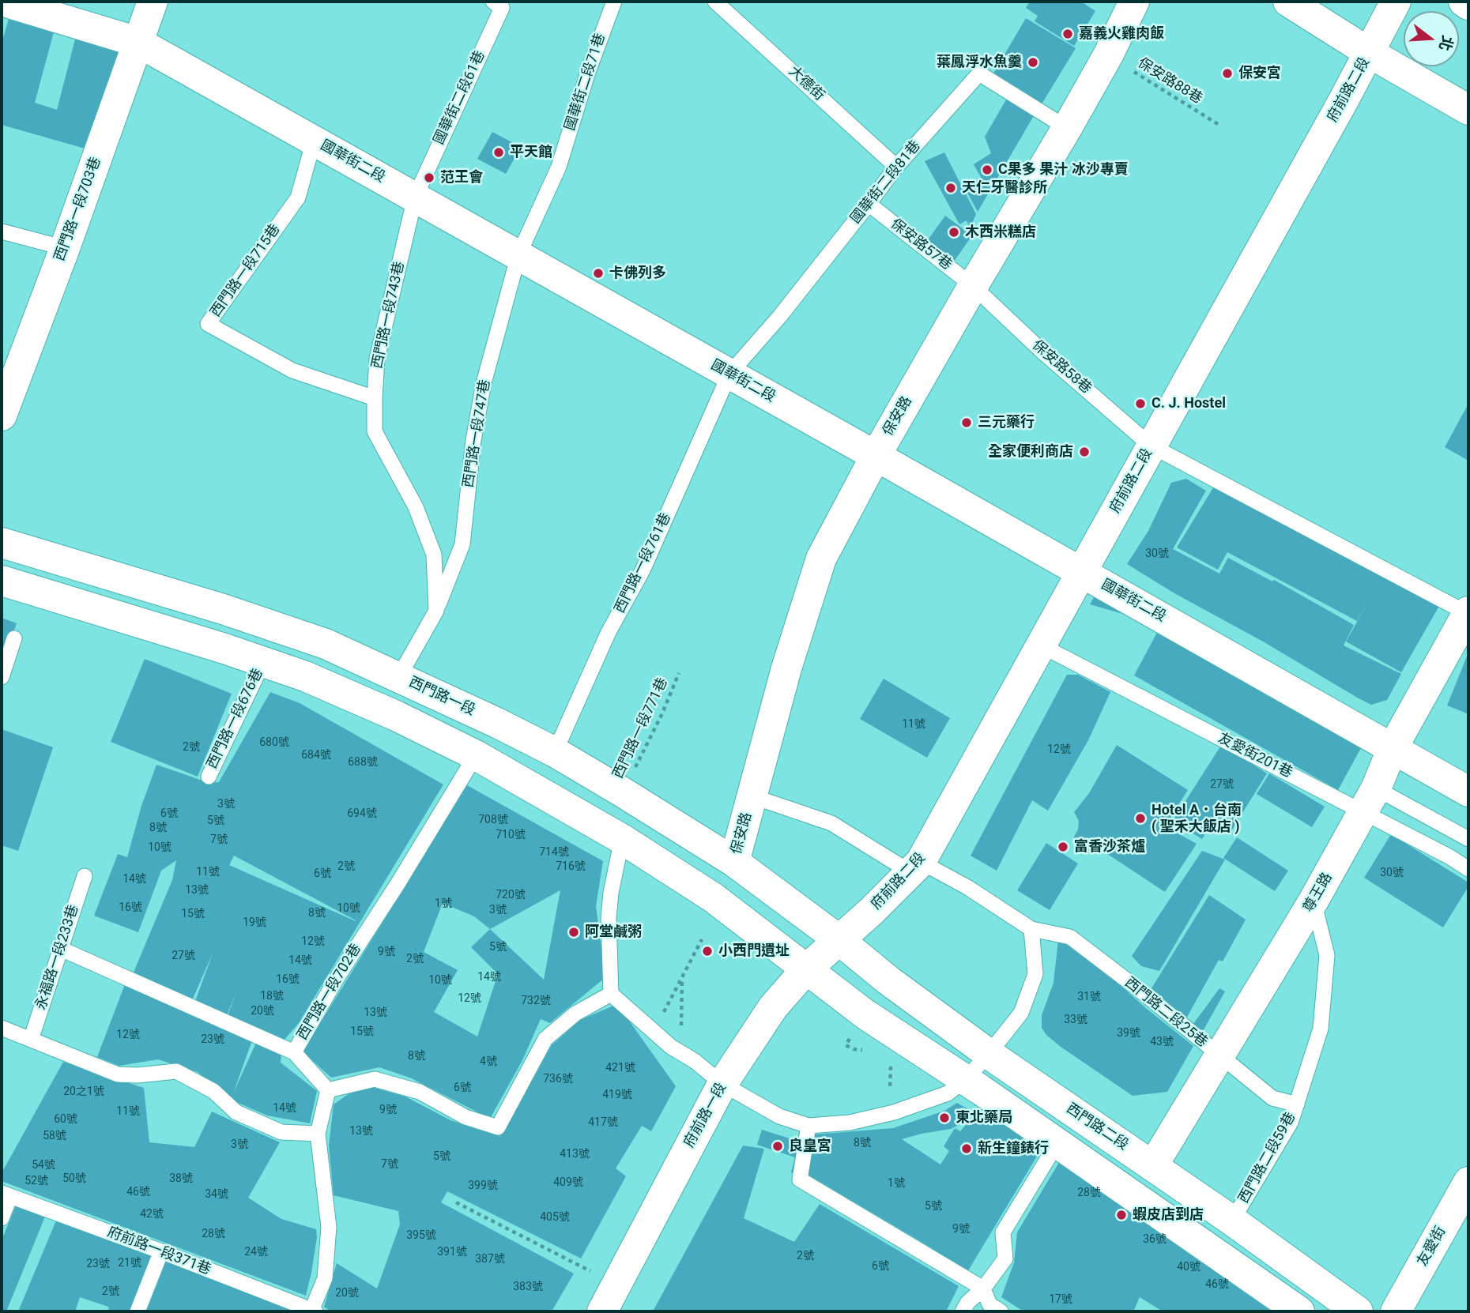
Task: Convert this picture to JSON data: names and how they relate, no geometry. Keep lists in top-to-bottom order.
{
  "streets": {
    "street": [
      "府前路二段",
      "國華街二段",
      "西門路一段703巷",
      "保安路",
      "西門路一段",
      "尊王路",
      "府前路一段",
      "西門路二段",
      "友愛街"
    ],
    "lane": [
      "國華街二段71巷",
      "大德街",
      "國華街二段61巷",
      "國華街二段81巷",
      "保安路57巷",
      "西門路一段715巷",
      "西門路一段743巷",
      "保安路58巷",
      "西門路一段747巷",
      "西門路一段761巷",
      "西門路一段676巷",
      "友愛街201巷",
      "永福路一段233巷",
      "西門路一段702巷",
      "西門路二段25巷",
      "西門路二段59巷",
      "府前路一段371巷"
    ],
    "path": ["保安路88巷", "西門路一段771巷"]
  },
  "crossings": [
    ["保安路88巷", "保安路"],
    ["國華街二段71巷", "國華街二段"],
    ["國華街二段71巷", "西門路一段747巷"],
    ["大德街", "國華街二段81巷"],
    ["府前路二段", "國華街二段"],
    ["府前路二段", "保安路58巷"],
    ["府前路二段", "西門路一段"],
    ["府前路二段", "友愛街201巷"],
    ["府前路二段", "府前路一段"],
    ["府前路二段", "西門路二段"],
    ["國華街二段61巷", "國華街二段"],
    ["國華街二段61巷", "西門路一段743巷"],
    ["國華街二段", "國華街二段81巷"],
    ["國華街二段", "西門路一段703巷"],
    ["國華街二段", "西門路一段715巷"],
    ["國華街二段", "西門路一段743巷"],
    ["國華街二段", "保安路"],
    ["國華街二段", "西門路一段747巷"],
    ["國華街二段", "西門路一段761巷"],
    ["國華街二段", "尊王路"],
    ["國華街二段81巷", "保安路57巷"],
    ["國華街二段81巷", "保安路"],
    ["國華街二段81巷", "西門路一段761巷"],
    ["保安路57巷", "保安路58巷"],
    ["保安路57巷", "保安路"],
    ["西門路一段715巷", "西門路一段743巷"],
    ["西門路一段743巷", "西門路一段747巷"],
    ["保安路58巷", "保安路"],
    ["保安路58巷", "尊王路"],
    ["保安路", "西門路一段"],
    ["西門路一段761巷", "西門路一段"],
    ["西門路一段", "西門路一段771巷"],
    ["西門路一段", "府前路一段"],
    ["西門路一段", "西門路二段"],
    ["友愛街201巷", "尊王路"],
    ["尊王路", "西門路二段25巷"],
    ["尊王路", "西門路二段"],
    ["尊王路", "西門路二段59巷"],
    ["西門路二段25巷", "西門路二段59巷"],
    ["府前路一段", "西門路二段"],
    ["西門路二段", "西門路二段59巷"]
  ],
  "places": [
    "嘉義火雞肉飯",
    "葉鳳浮水魚羹",
    "保安宮",
    "平天館",
    "C果多 果汁 冰沙專賣",
    "范王會",
    "天仁牙醫診所",
    "木西米糕店",
    "卡佛列多",
    "C. J. Hostel",
    "三元藥行",
    "全家便利商店",
    "Hotel A．台南 ( 聖禾大飯店 )",
    "富香沙茶爐",
    "阿堂鹹粥",
    "小西門遺址",
    "東北藥局",
    "良皇宮",
    "新生鐘錶行",
    "蝦皮店到店"
  ],
  "house_numbers": [
    "30號",
    "11號",
    "680號",
    "2號",
    "12號",
    "684號",
    "688號",
    "27號",
    "3號",
    "6號",
    "694號",
    "708號",
    "5號",
    "8號",
    "710號",
    "7號",
    "10號",
    "714號",
    "2號",
    "716號",
    "11號",
    "30號",
    "6號",
    "14號",
    "13號",
    "720號",
    "1號",
    "16號",
    "10號",
    "3號",
    "8號",
    "15號",
    "19號",
    "12號",
    "5號",
    "9號",
    "27號",
    "2號",
    "14號",
    "14號",
    "16號",
    "10號",
    "18號",
    "31號",
    "12號",
    "732號",
    "20號",
    "13號",
    "33號",
    "15號",
    "39號",
    "12號",
    "23號",
    "43號",
    "8號",
    "4號",
    "421號",
    "736號",
    "6號",
    "20之1號",
    "419號",
    "14號",
    "9號",
    "11號",
    "60號",
    "417號",
    "13號",
    "58號",
    "8號",
    "3號",
    "413號",
    "5號",
    "7號",
    "54號",
    "50號",
    "38號",
    "52號",
    "409號",
    "1號",
    "399號",
    "46號",
    "28號",
    "34號",
    "5號",
    "42號",
    "405號",
    "9號",
    "28號",
    "395號",
    "36號",
    "24號",
    "391號",
    "2號",
    "387號",
    "21號",
    "23號",
    "6號",
    "40號",
    "46號",
    "383號",
    "2號",
    "20號",
    "17號"
  ],
  "north": "right"
}
